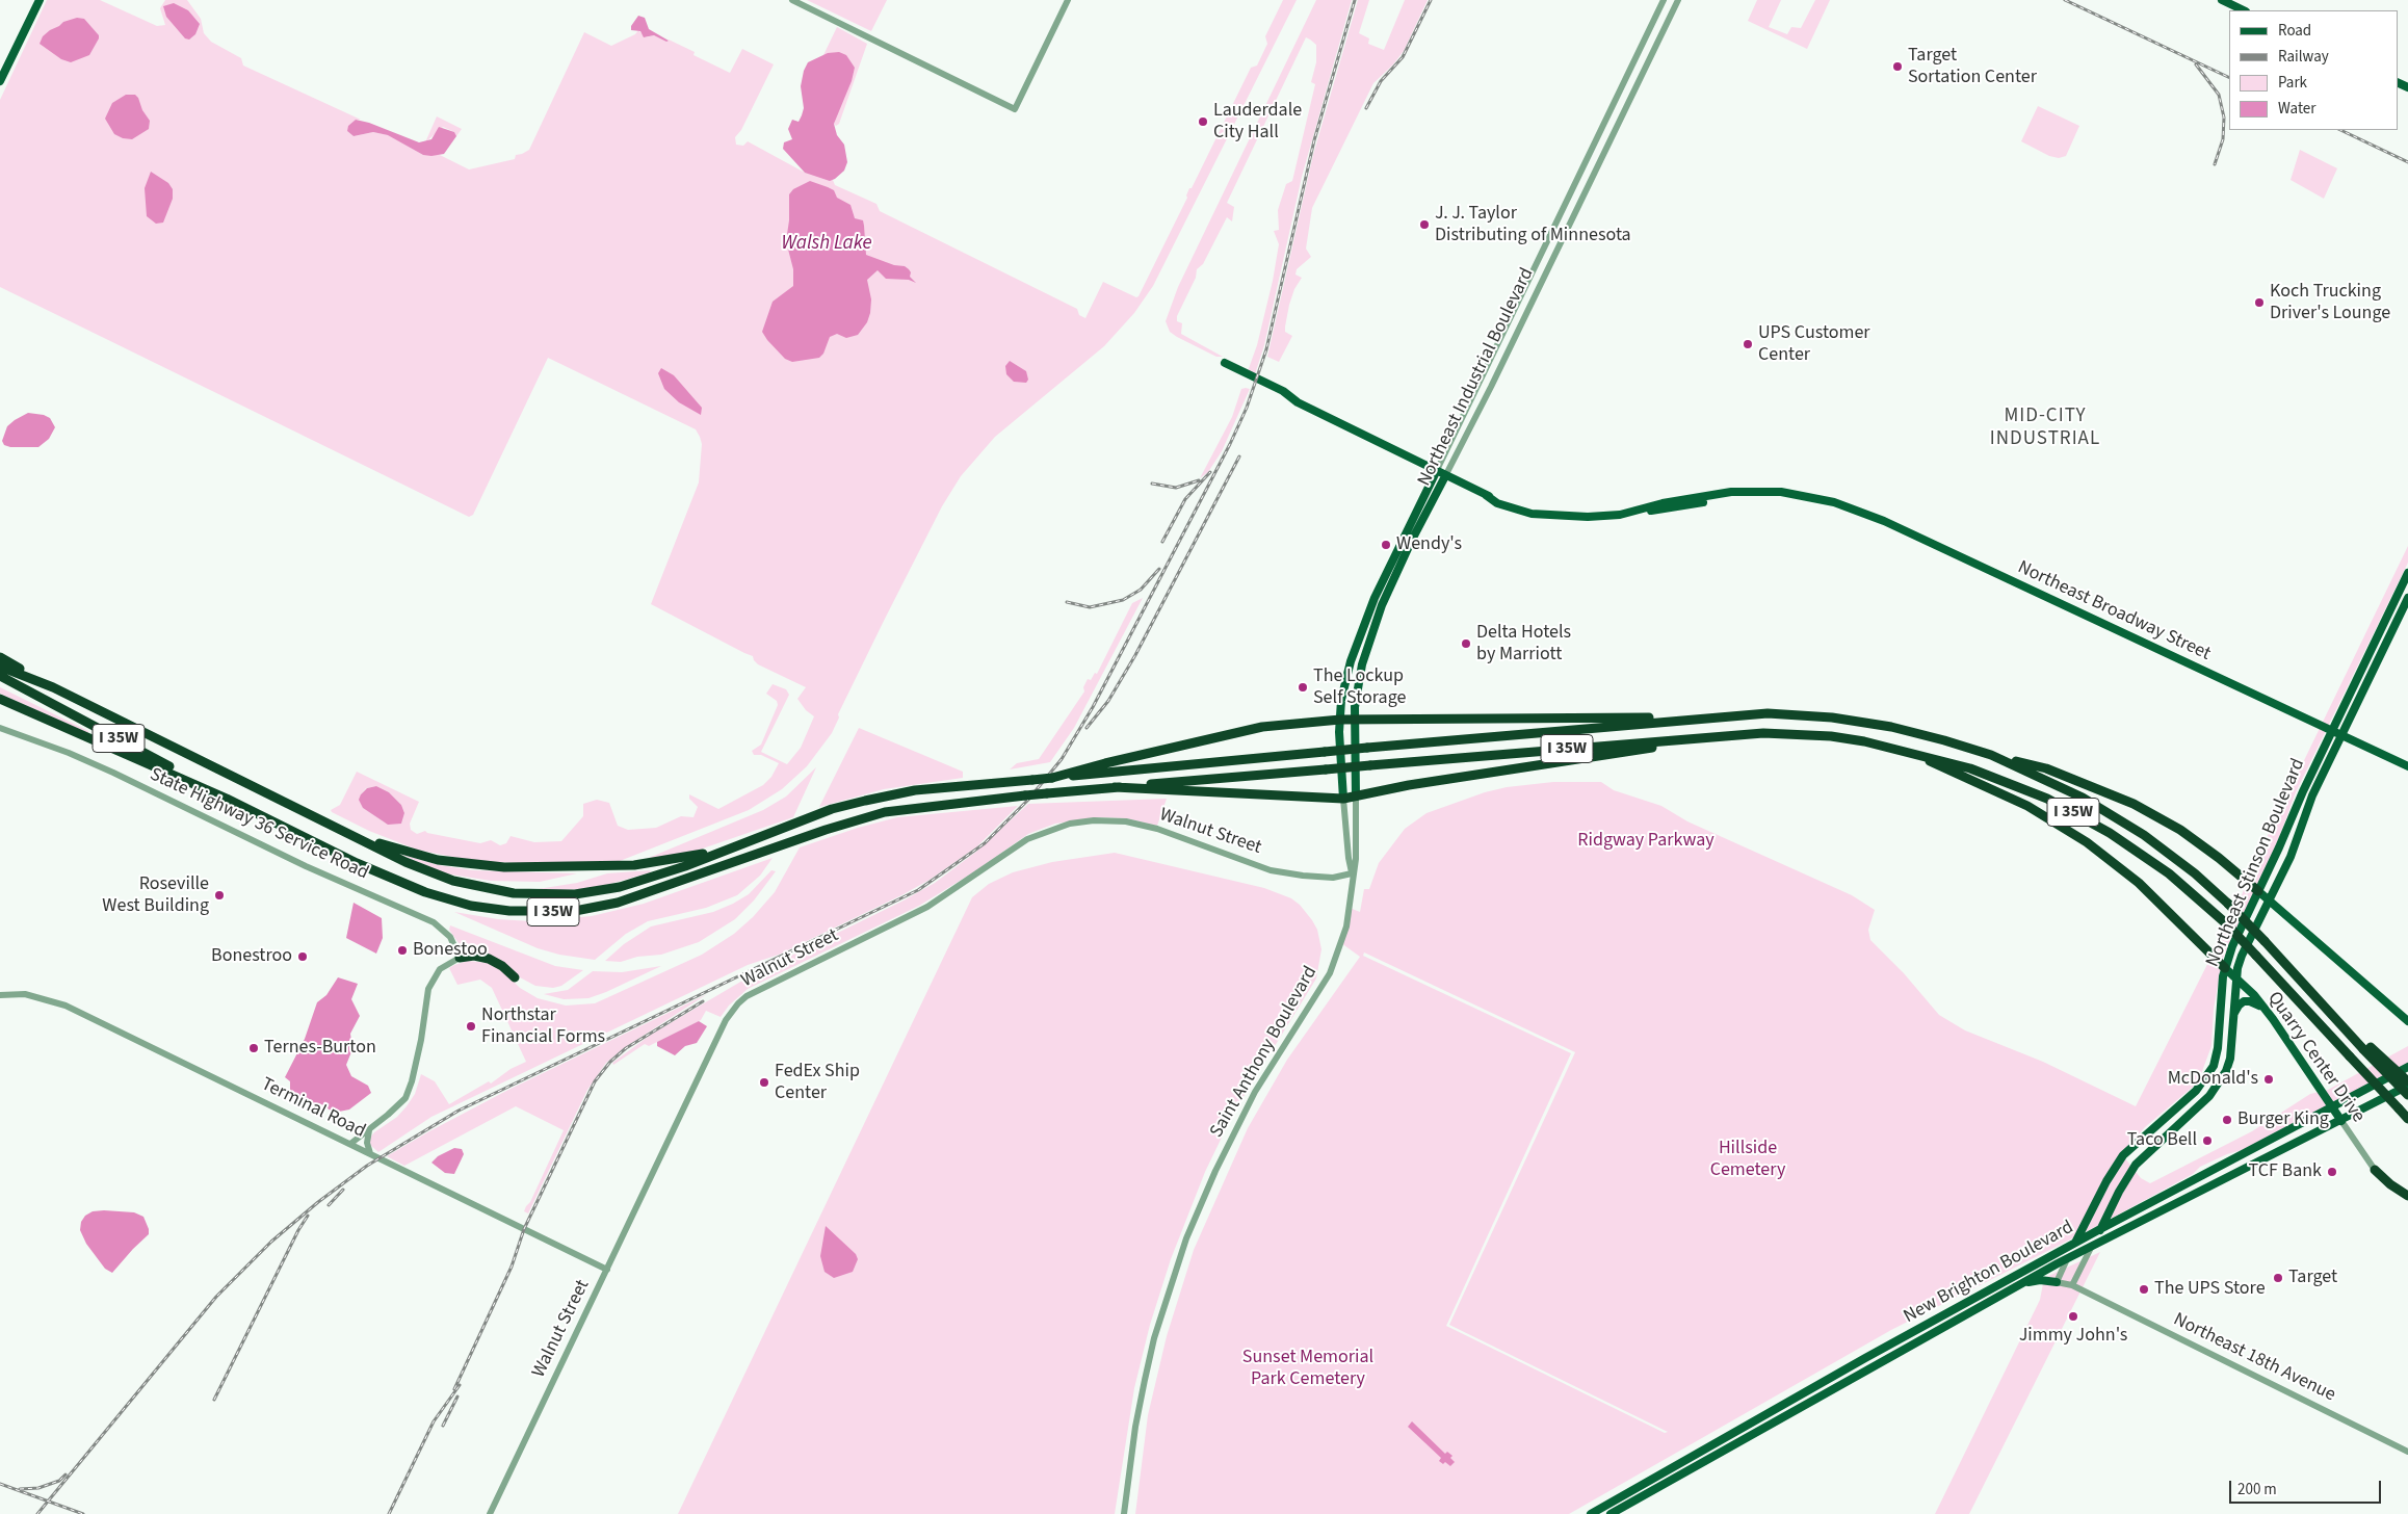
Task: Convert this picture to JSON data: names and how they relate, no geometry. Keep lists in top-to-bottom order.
{
  "streets": {
    "highway": ["I 35W"],
    "main road": [
      "Northeast Industrial Boulevard",
      "Northeast Broadway Street",
      "Northeast Stinson Boulevard",
      "Saint Anthony Boulevard",
      "Quarry Center Drive",
      "New Brighton Boulevard"
    ],
    "street": [
      "State Highway 36 Service Road",
      "Walnut Street",
      "Terminal Road",
      "Northeast 18th Avenue"
    ]
  },
  "crossings": [
    ["Northeast Industrial Boulevard", "Northeast Broadway Street"],
    ["Northeast Industrial Boulevard", "Saint Anthony Boulevard"],
    ["Northeast Broadway Street", "Northeast Stinson Boulevard"],
    ["Walnut Street", "Saint Anthony Boulevard"],
    ["Walnut Street", "Terminal Road"],
    ["Northeast Stinson Boulevard", "Quarry Center Drive"],
    ["Northeast Stinson Boulevard", "New Brighton Boulevard"],
    ["Quarry Center Drive", "New Brighton Boulevard"]
  ],
  "districts": ["MID-CITY INDUSTRIAL"],
  "water": ["Walsh Lake"],
  "parks": ["Ridgway Parkway", "Hillside Cemetery", "Sunset Memorial Park Cemetery"],
  "places": [
    "Target Sortation Center",
    "Lauderdale City Hall",
    "J. J. Taylor Distributing of Minnesota",
    "Koch Trucking Driver's Lounge",
    "UPS Customer Center",
    "Wendy's",
    "Delta Hotels by Marriott",
    "The Lockup Self Storage",
    "Roseville West Building",
    "Bonestoo",
    "Bonestroo",
    "Northstar Financial Forms",
    "Ternes-Burton",
    "McDonald's",
    "FedEx Ship Center",
    "Burger King",
    "Taco Bell",
    "TCF Bank",
    "Target",
    "The UPS Store",
    "Jimmy John's"
  ],
  "legend": [
    "Road",
    "Railway",
    "Park",
    "Water"
  ],
  "scale_bar": "200 m"
}
